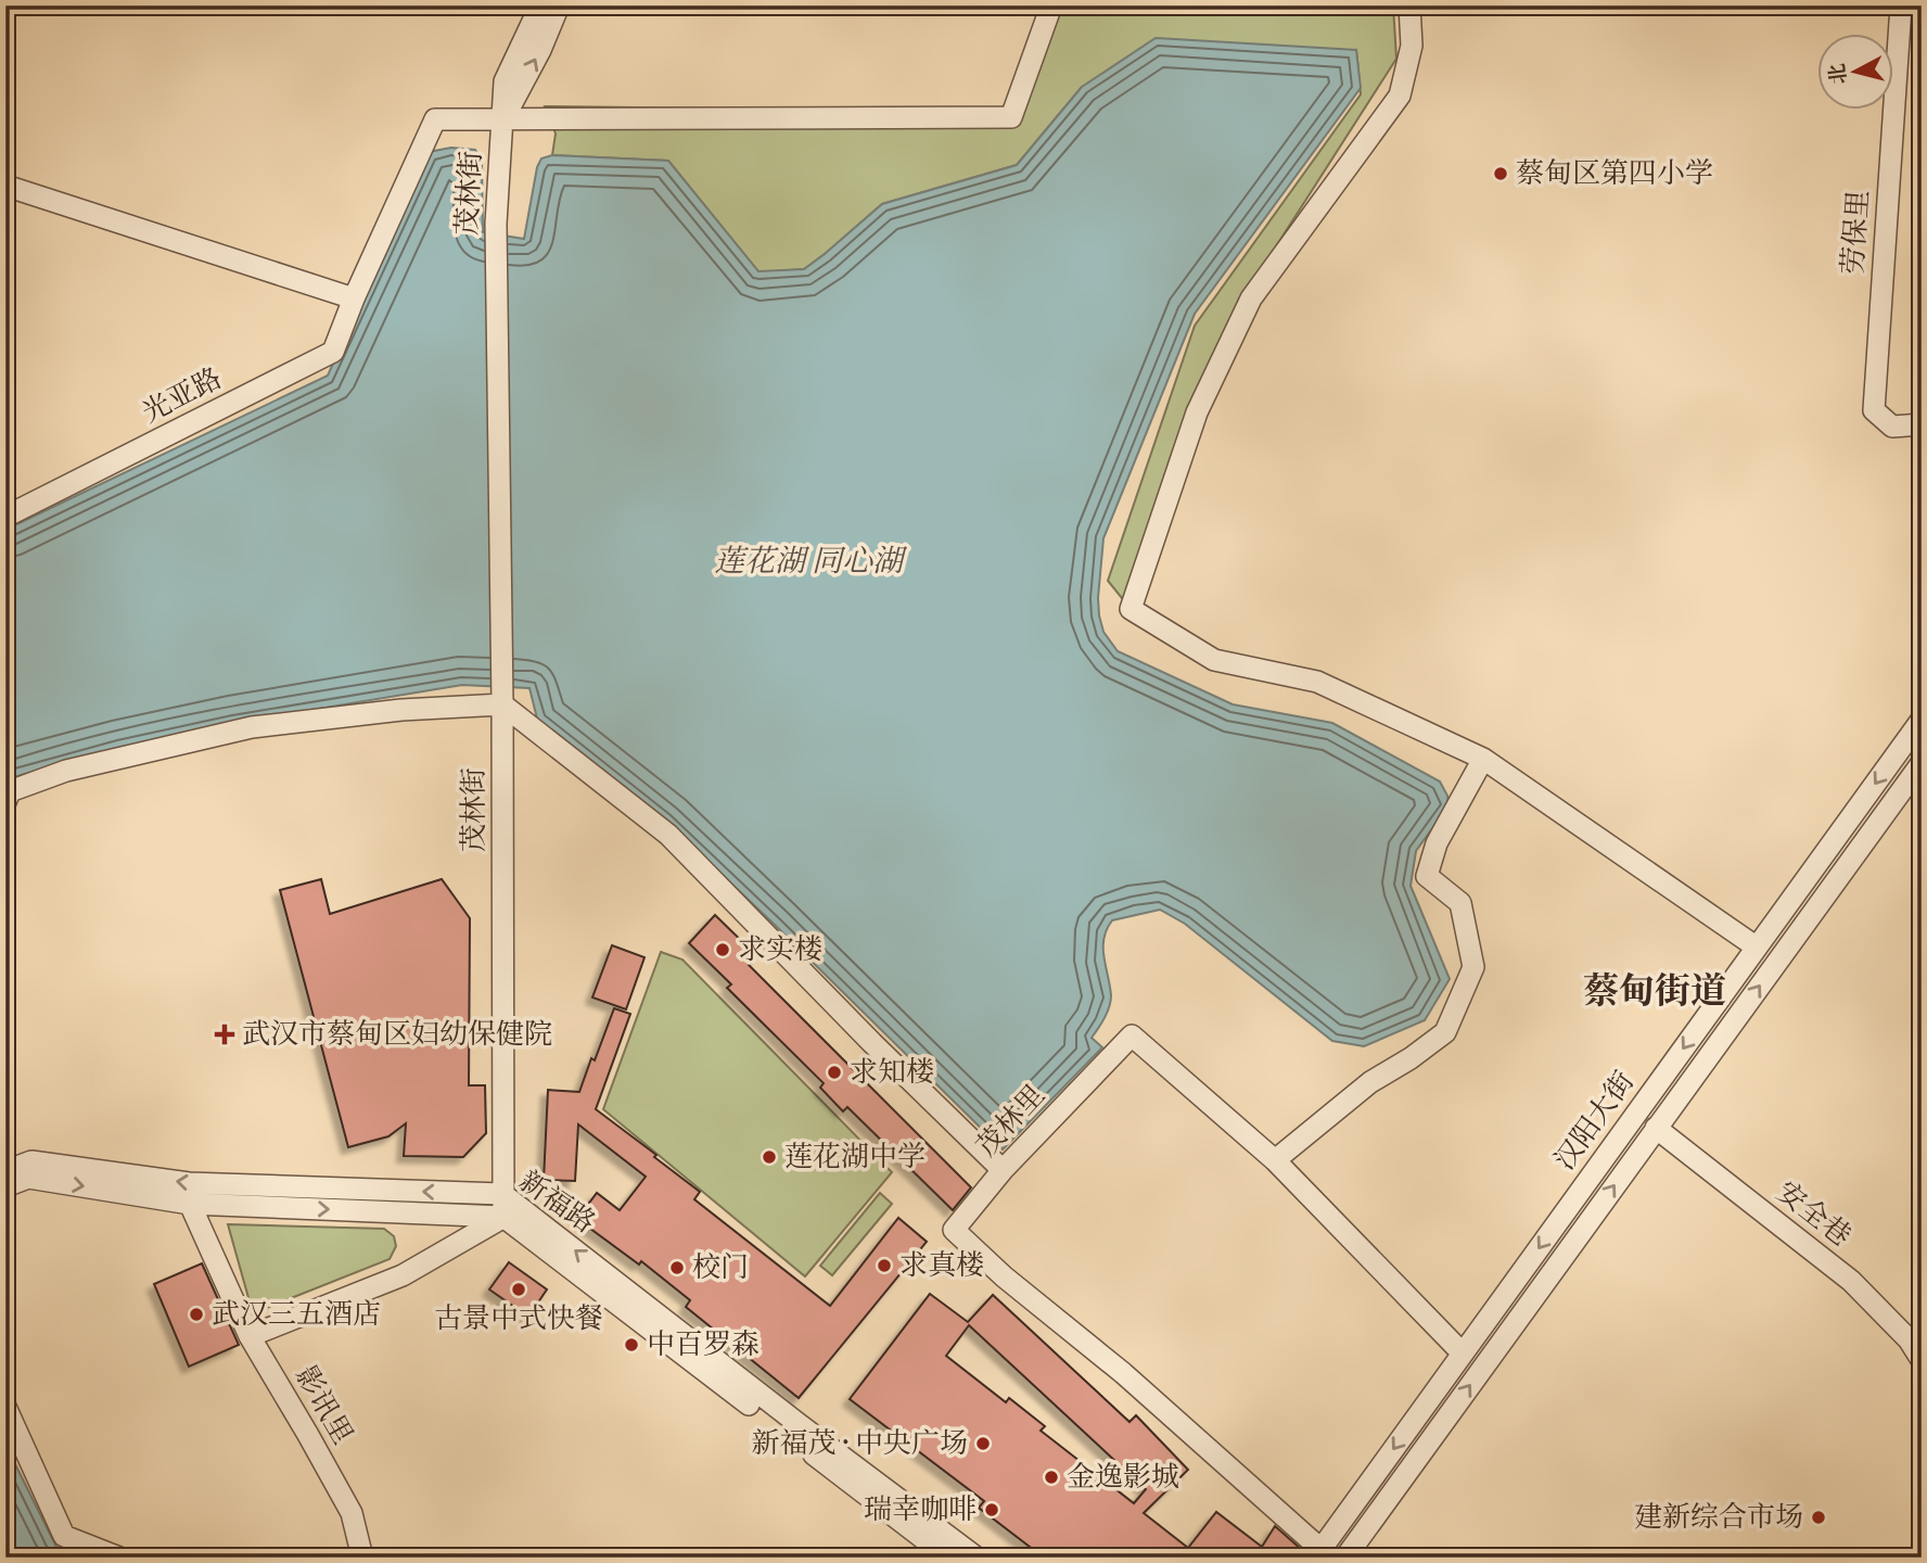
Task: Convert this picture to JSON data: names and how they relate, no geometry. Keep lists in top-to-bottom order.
{
  "streets": {
    "street": [
      "茂林街",
      "劳保里",
      "光亚路",
      "茂林里",
      "汉阳大街",
      "新福路",
      "安全巷",
      "影讯里"
    ]
  },
  "crossings": [
    ["茂林街", "光亚路"],
    ["茂林街", "新福路"],
    ["茂林里", "汉阳大街"],
    ["汉阳大街", "安全巷"],
    ["新福路", "影讯里"]
  ],
  "districts": ["蔡甸街道"],
  "water": ["莲花湖 同心湖"],
  "places": {
    "other": [
      "蔡甸区第四小学",
      "求实楼",
      "求知楼",
      "莲花湖中学",
      "求真楼",
      "校门",
      "古景中式快餐",
      "武汉三五酒店",
      "中百罗森",
      "新福茂 · 中央广场",
      "金逸影城",
      "瑞幸咖啡",
      "建新综合市场"
    ],
    "health": ["武汉市蔡甸区妇幼保健院"]
  },
  "north": "left"
}
